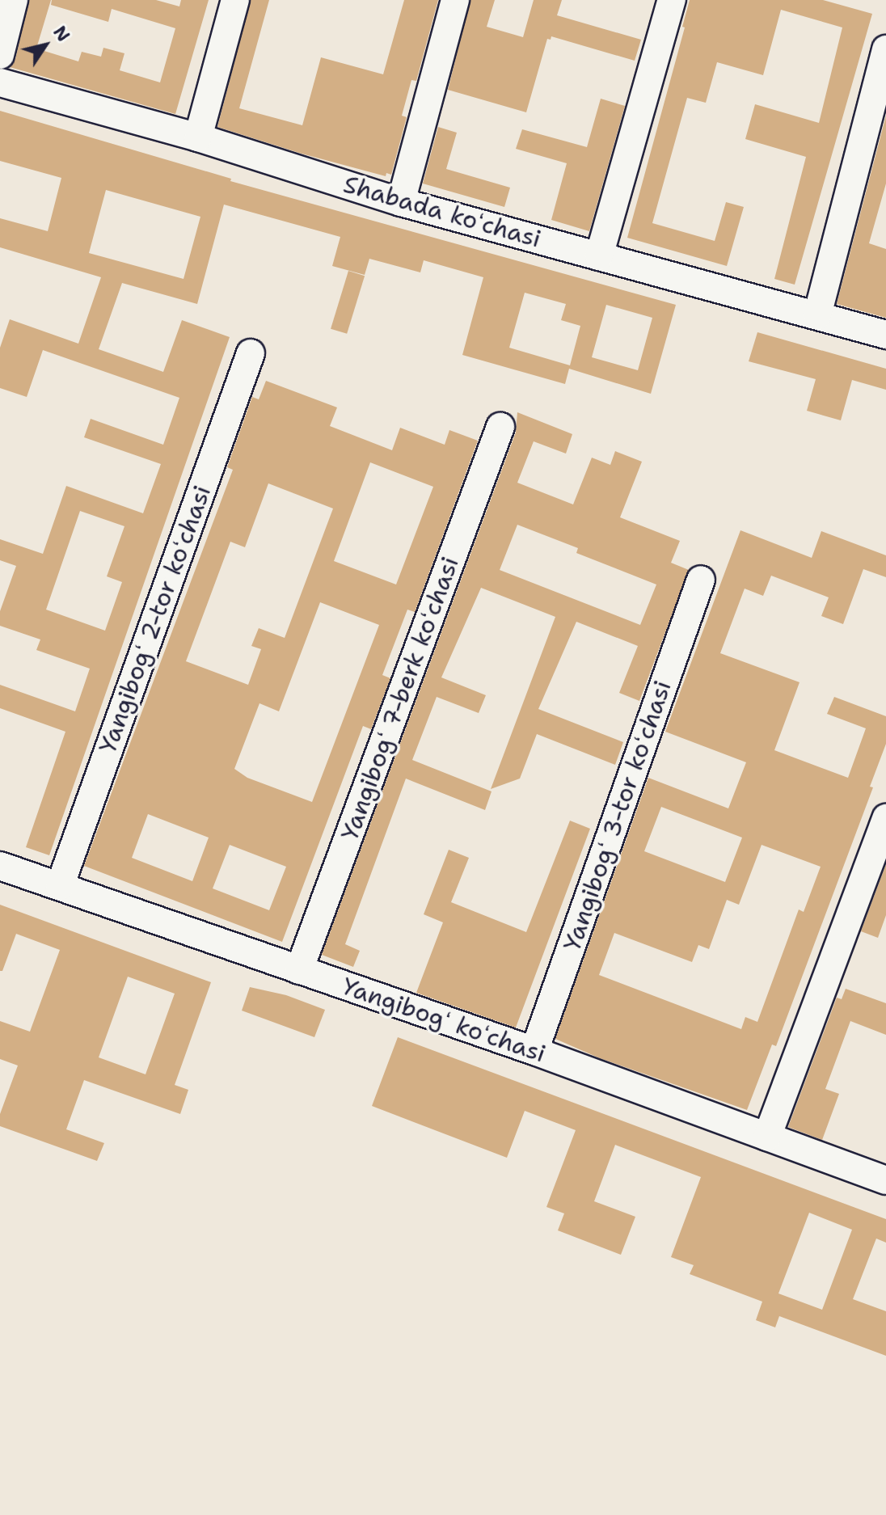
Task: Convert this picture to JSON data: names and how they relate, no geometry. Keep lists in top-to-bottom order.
{
  "streets": {
    "street": [
      "Shabada koʻchasi",
      "Yangibogʻ 2-tor koʻchasi",
      "Yangibogʻ 7-berk koʻchasi",
      "Yangibogʻ 3-tor koʻchasi",
      "Yangibogʻ koʻchasi"
    ]
  },
  "crossings": [
    ["Yangibogʻ 2-tor koʻchasi", "Yangibogʻ koʻchasi"],
    ["Yangibogʻ 7-berk koʻchasi", "Yangibogʻ koʻchasi"],
    ["Yangibogʻ 3-tor koʻchasi", "Yangibogʻ koʻchasi"]
  ],
  "north": "top right"
}
